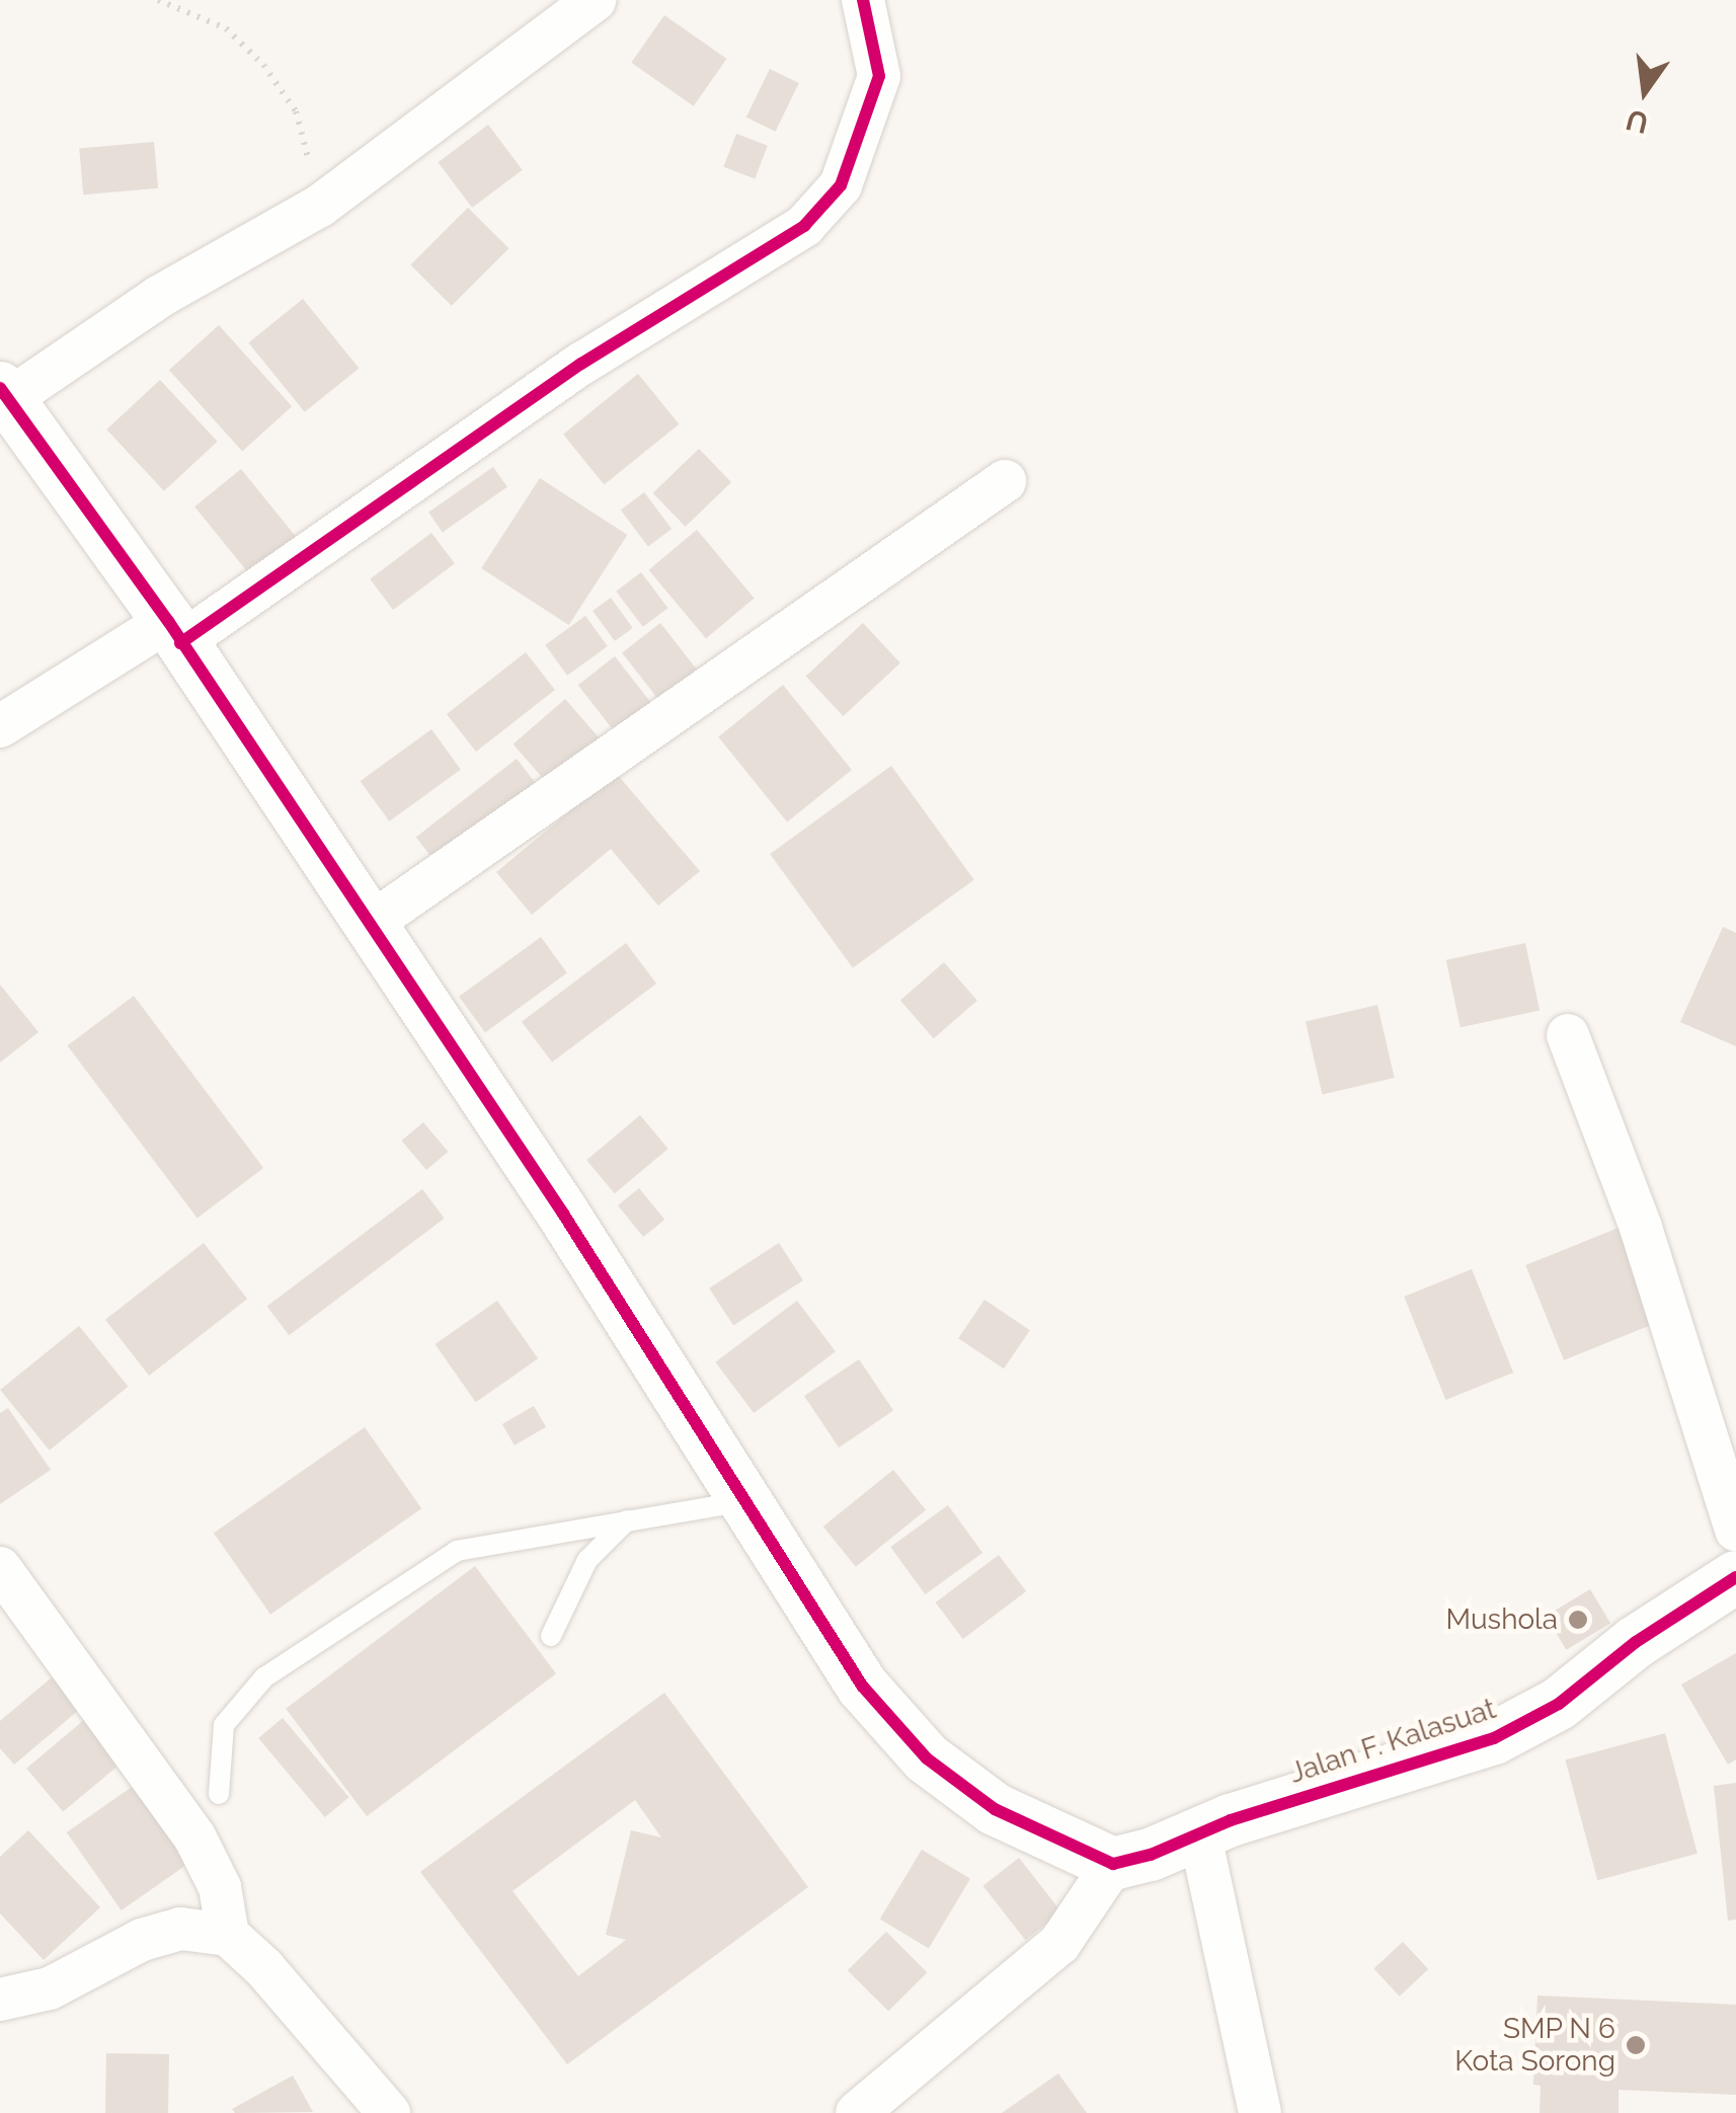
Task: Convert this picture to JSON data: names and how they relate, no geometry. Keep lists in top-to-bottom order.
{
  "streets": {
    "street": ["Jalan F. Kalasuat"]
  },
  "places": ["Mushola", "SMP N 6 Kota Sorong"],
  "north": "bottom"
}
